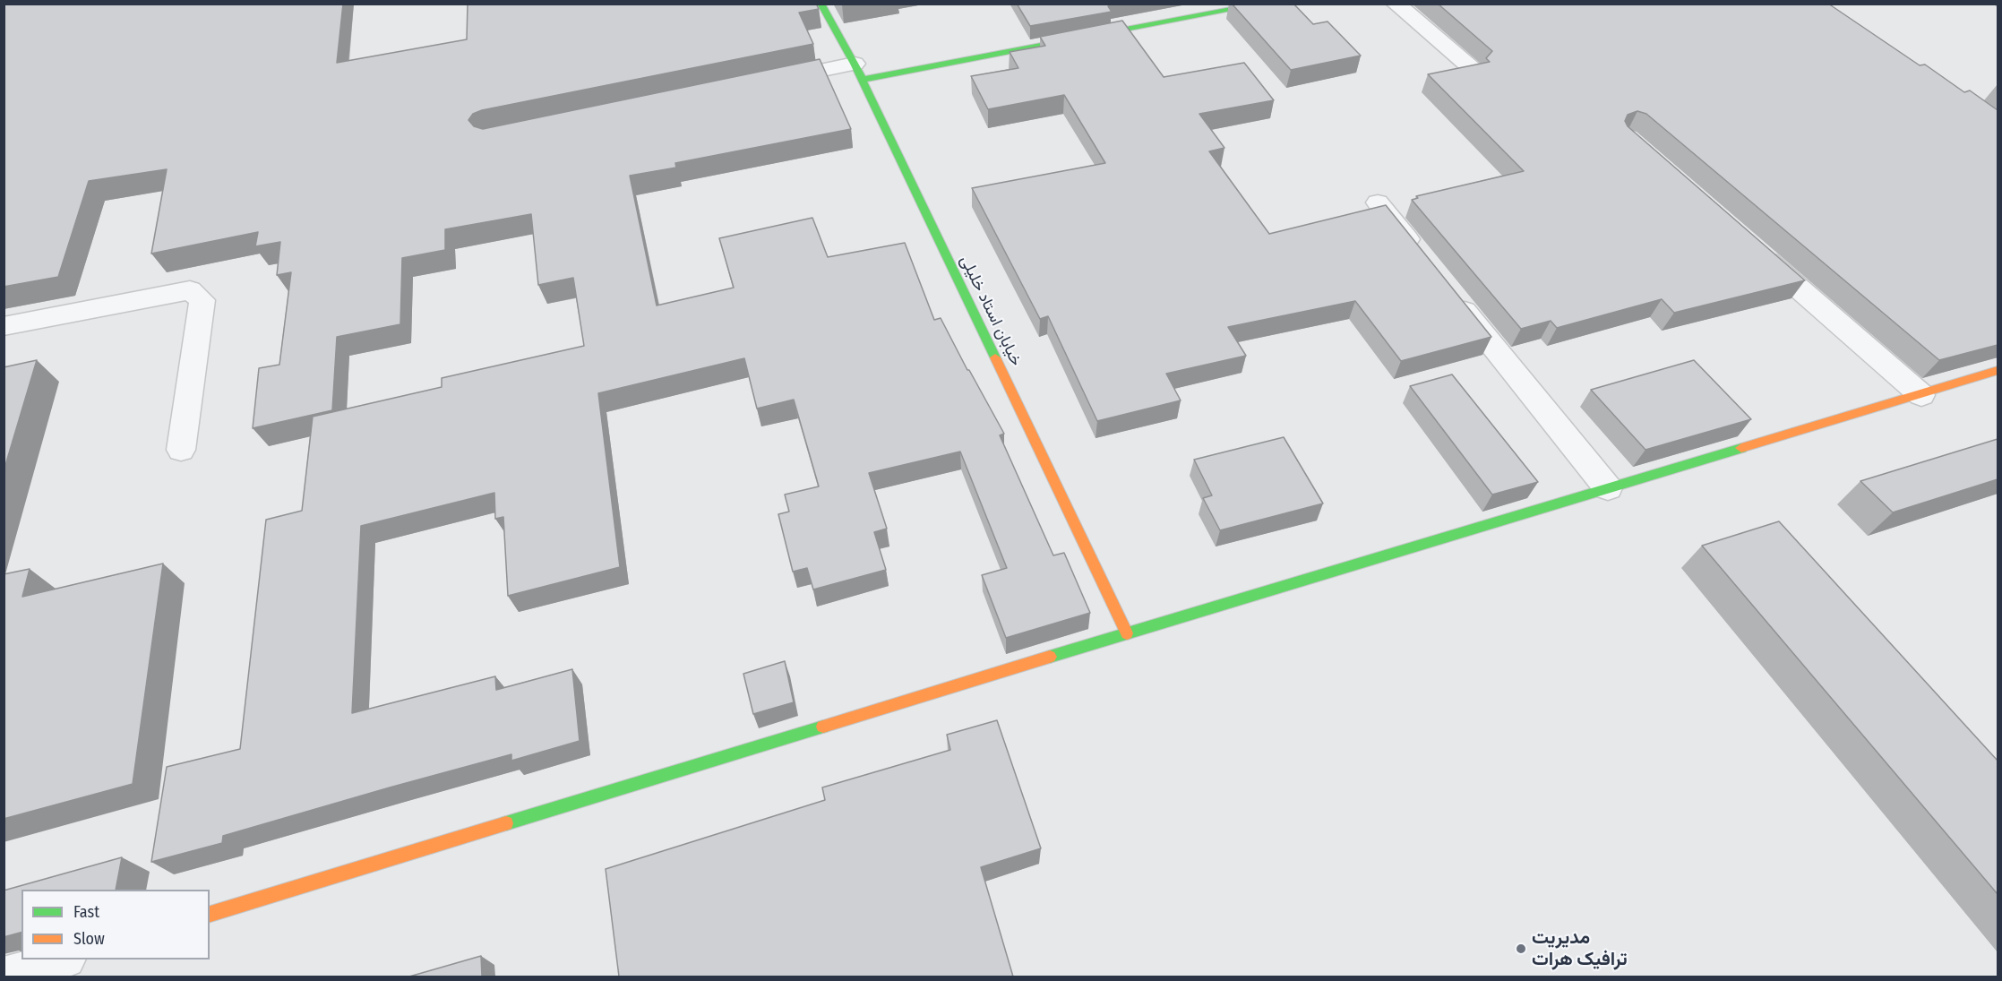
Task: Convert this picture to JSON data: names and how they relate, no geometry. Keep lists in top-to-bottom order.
{
  "streets": {
    "street": ["خیابان استاد خلیلی"]
  },
  "places": ["مدیریت ترافیک هرات"],
  "legend": ["Fast", "Slow"]
}
